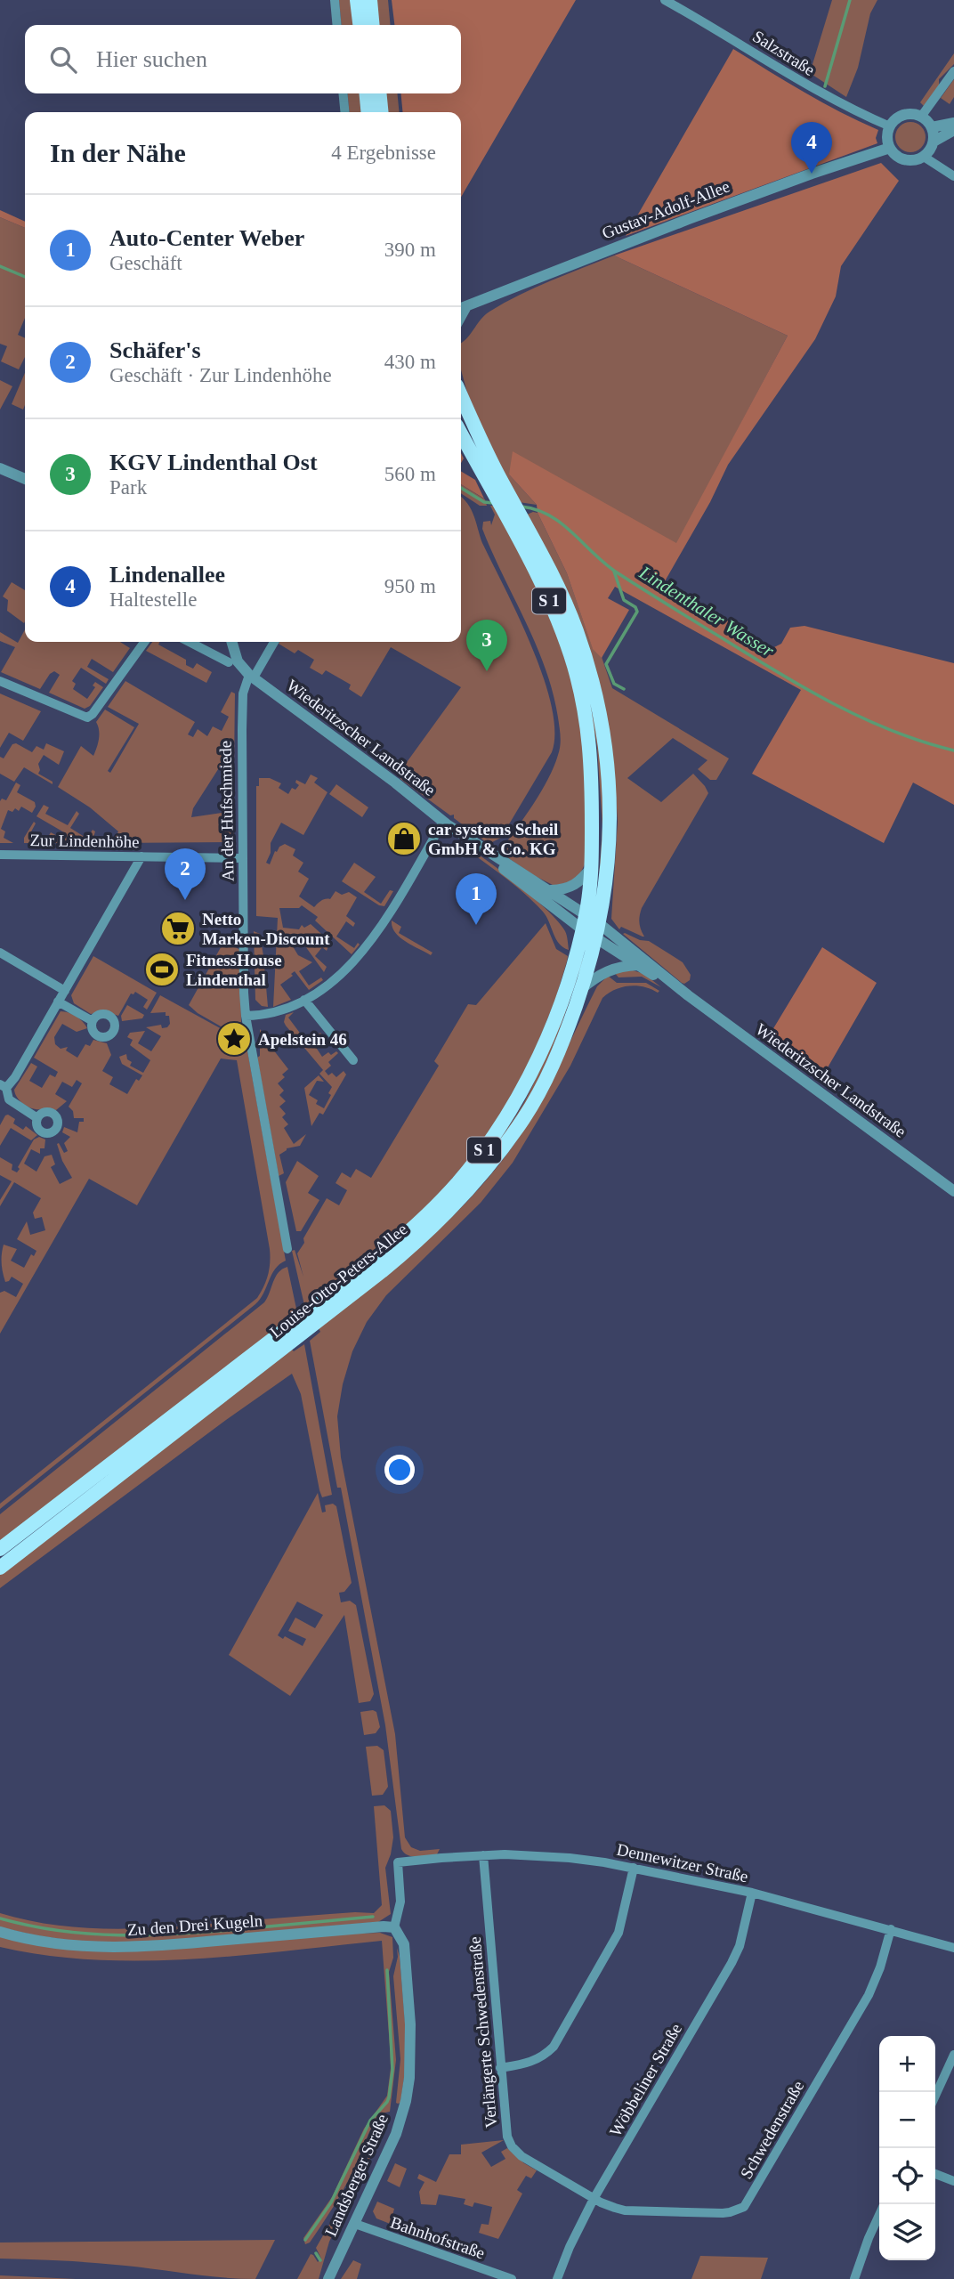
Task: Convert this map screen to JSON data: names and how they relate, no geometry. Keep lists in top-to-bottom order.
{
  "streets": {
    "main road": ["S 1", "Louise-Otto-Peters-Allee"],
    "street": [
      "Salzstraße",
      "Gustav-Adolf-Allee",
      "Wiederitzscher Landstraße",
      "An der Hufschmiede",
      "Zur Lindenhöhe",
      "Dennewitzer Straße",
      "Zu den Drei Kugeln",
      "Verlängerte Schwedenstraße",
      "Wöbbeliner Straße",
      "Schwedenstraße",
      "Landsberger Straße",
      "Bahnhofstraße"
    ]
  },
  "crossings": [
    ["Salzstraße", "Gustav-Adolf-Allee"],
    ["S 1", "Wiederitzscher Landstraße"],
    ["S 1", "Louise-Otto-Peters-Allee"],
    ["Wiederitzscher Landstraße", "An der Hufschmiede"],
    ["Wiederitzscher Landstraße", "Louise-Otto-Peters-Allee"],
    ["An der Hufschmiede", "Zur Lindenhöhe"],
    ["Dennewitzer Straße", "Zu den Drei Kugeln"],
    ["Dennewitzer Straße", "Verlängerte Schwedenstraße"],
    ["Dennewitzer Straße", "Wöbbeliner Straße"],
    ["Dennewitzer Straße", "Schwedenstraße"],
    ["Dennewitzer Straße", "Landsberger Straße"],
    ["Zu den Drei Kugeln", "Landsberger Straße"],
    ["Verlängerte Schwedenstraße", "Wöbbeliner Straße"],
    ["Verlängerte Schwedenstraße", "Schwedenstraße"],
    ["Wöbbeliner Straße", "Schwedenstraße"],
    ["Landsberger Straße", "Bahnhofstraße"]
  ],
  "water": ["Lindenthaler Wasser"],
  "places": {
    "shop": ["car systems Scheil GmbH & Co. KG"],
    "supermarket": ["Netto Marken-Discount"],
    "sports": ["FitnessHouse Lindenthal"],
    "place": ["Apelstein 46"]
  },
  "page": {
    "search": "Hier suchen",
    "heading": ["In der Nähe", "4 Ergebnisse"],
    "pins": [
      "4",
      "3",
      "2",
      "1"
    ],
    "list": [
      {
        "mark": "1",
        "name": "Auto-Center Weber",
        "note": "Geschäft",
        "value": "390 m"
      },
      {
        "mark": "2",
        "name": "Schäfer's",
        "note": "Geschäft · Zur Lindenhöhe",
        "value": "430 m"
      },
      {
        "mark": "3",
        "name": "KGV Lindenthal Ost",
        "note": "Park",
        "value": "560 m"
      },
      {
        "mark": "4",
        "name": "Lindenallee",
        "note": "Haltestelle",
        "value": "950 m"
      }
    ],
    "map_buttons": ["+", "−"]
  }
}
